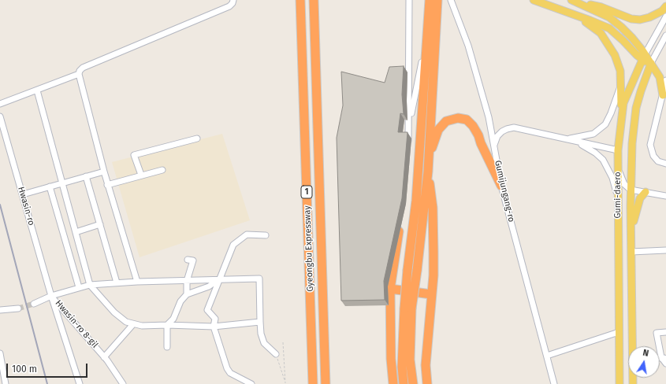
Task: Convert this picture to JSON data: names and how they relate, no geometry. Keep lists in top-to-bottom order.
{
  "streets": {
    "highway": ["1", "Gyeongbu Expressway"],
    "main road": ["Gumi-daero"],
    "street": ["Gumijungang-ro", "Hwasin-ro", "Hwasin-ro 8-gil"]
  },
  "crossings": [
    ["Hwasin-ro", "Hwasin-ro 8-gil"]
  ],
  "scale_bar": "100 m",
  "north": "top"
}
